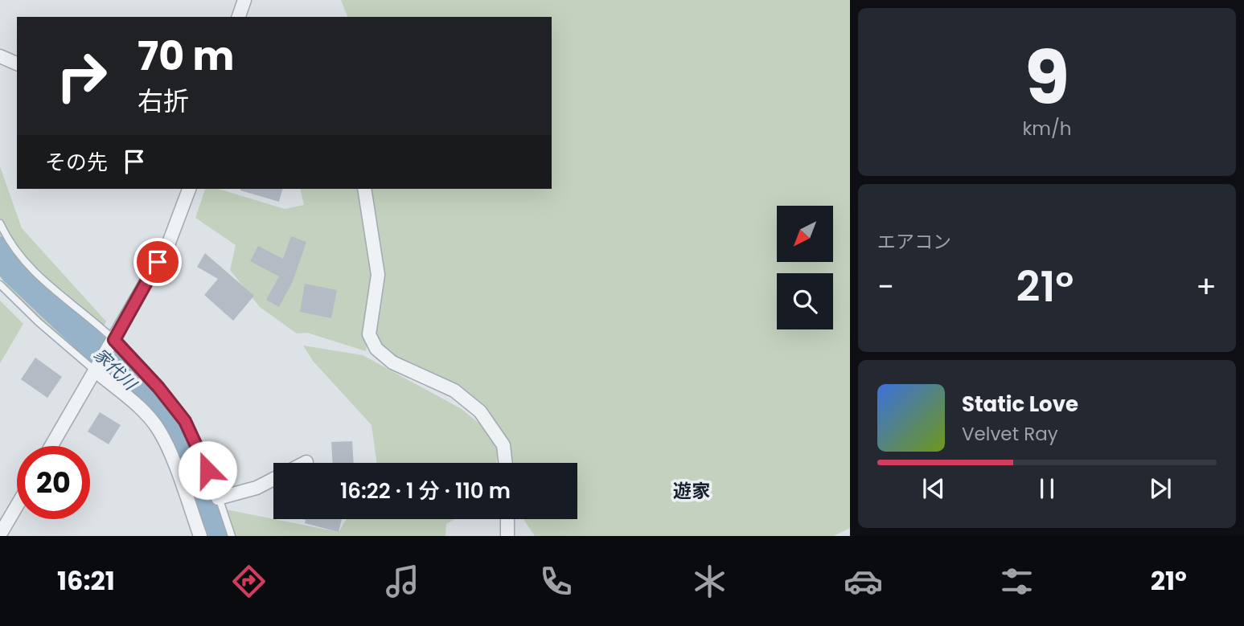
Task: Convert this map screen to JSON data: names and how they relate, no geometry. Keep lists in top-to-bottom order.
{
  "districts": ["遊家"],
  "water": ["家代川"],
  "north": "bottom left",
  "page": {
    "tile": [
      ["9", "km/h"],
      "エアコン"
    ],
    "turn": ["70 m", "右折"],
    "then": "その先",
    "heat": ["−", "21°", "+"],
    "song": ["Static Love", "Velvet Ray"],
    "limit": "20",
    "trip": "16:22 · 1 分 · 110 m",
    "tabs": ["16:21", "21°"]
  }
}
